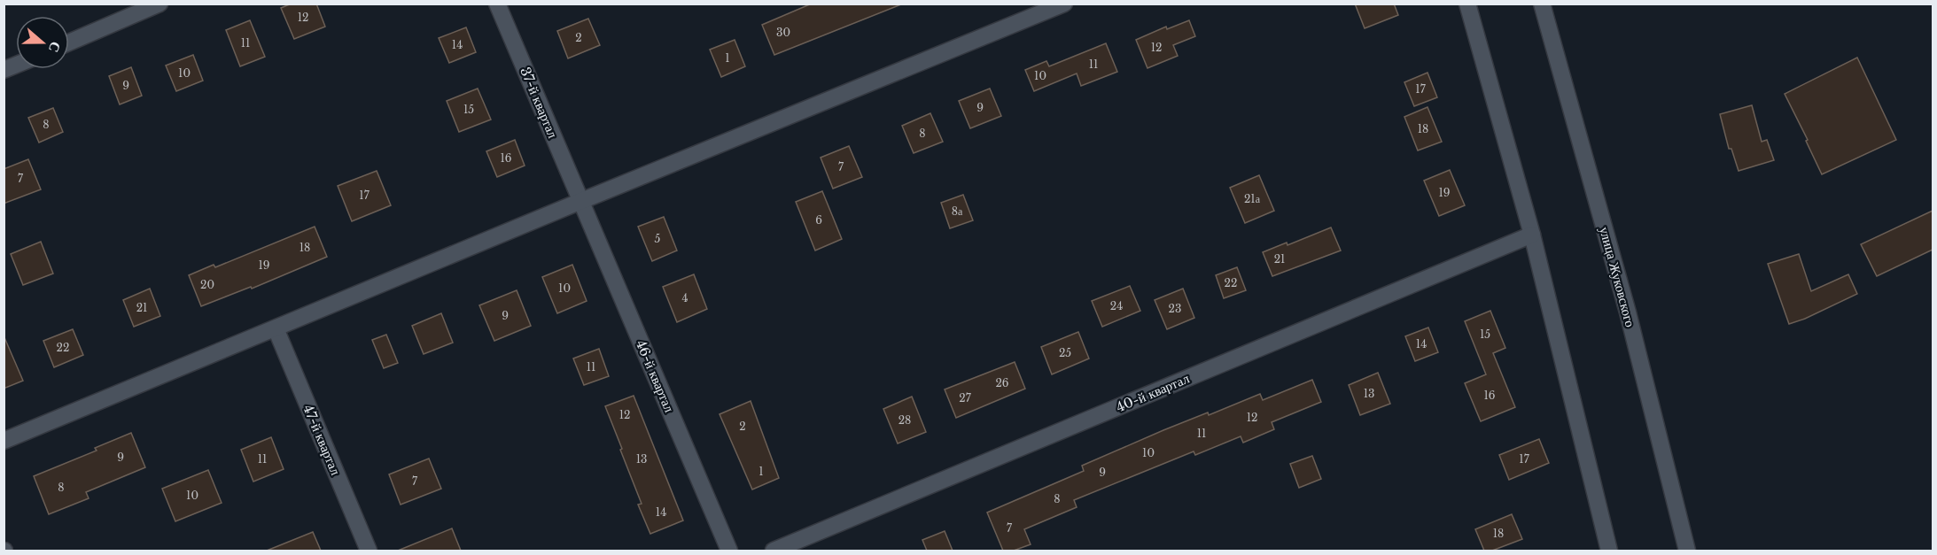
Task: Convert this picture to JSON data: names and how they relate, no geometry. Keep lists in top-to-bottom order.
{
  "streets": {
    "street": [
      "37-й квартал",
      "улица Жуковского",
      "46-й квартал",
      "40-й квартал",
      "47-й квартал"
    ]
  },
  "crossings": [
    ["37-й квартал", "46-й квартал"]
  ],
  "house_numbers": [
    "12",
    "30",
    "2",
    "11",
    "14",
    "12",
    "1",
    "11",
    "10",
    "10",
    "9",
    "17",
    "9",
    "15",
    "8",
    "18",
    "8",
    "16",
    "7",
    "7",
    "19",
    "17",
    "21а",
    "8а",
    "6",
    "5",
    "18",
    "21",
    "19",
    "22",
    "20",
    "10",
    "4",
    "24",
    "21",
    "23",
    "9",
    "15",
    "14",
    "22",
    "25",
    "11",
    "26",
    "13",
    "16",
    "27",
    "12",
    "12",
    "28",
    "2",
    "11",
    "10",
    "9",
    "11",
    "13",
    "17",
    "1",
    "9",
    "7",
    "8",
    "10",
    "8",
    "14",
    "7",
    "18"
  ],
  "north": "right"
}
